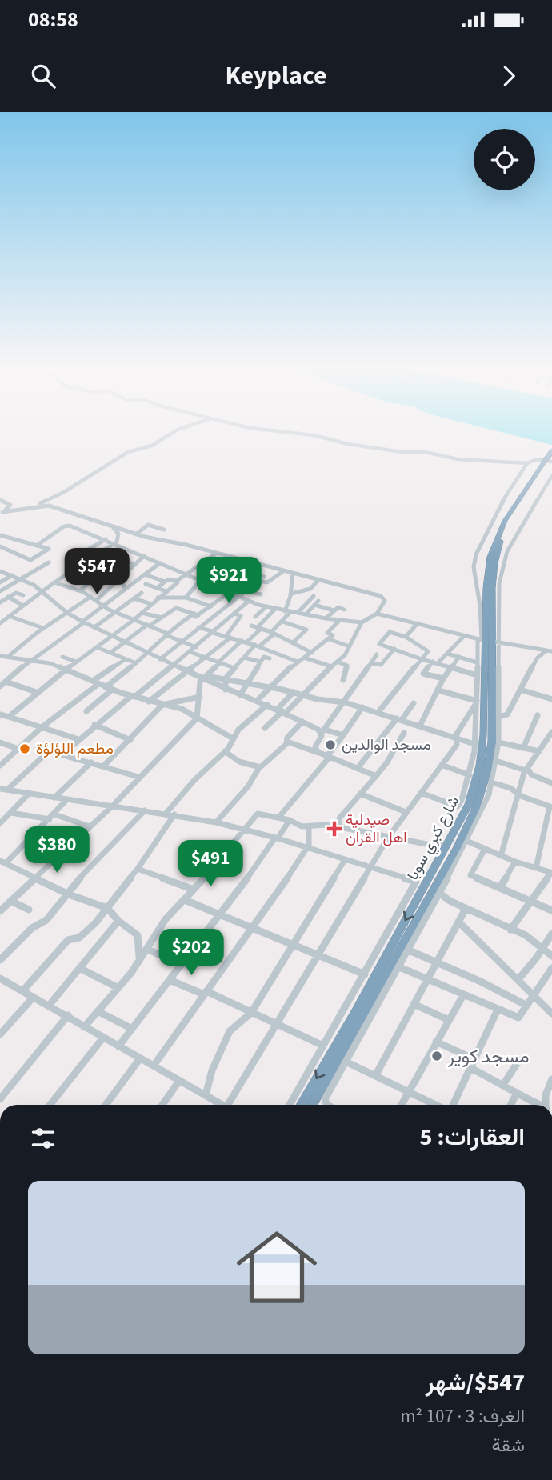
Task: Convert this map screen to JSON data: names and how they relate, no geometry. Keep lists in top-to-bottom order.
{
  "streets": {
    "highway": ["شارع كبري سوبا"]
  },
  "places": {
    "other": ["مسجد الوالدين", "مطعم اللؤلؤة", "مسجد كوير"],
    "health": ["صيدلية اهل القران"]
  },
  "page": {
    "status": "08:58",
    "header": "Keyplace",
    "price": [
      "$547",
      "$921",
      "$380",
      "$491",
      "$202"
    ],
    "heading": "العقارات: 5",
    "list": [
      {
        "name": "$547/شهر",
        "note": "الغرف: 3 · 107 m² · شقة"
      }
    ]
  }
}
